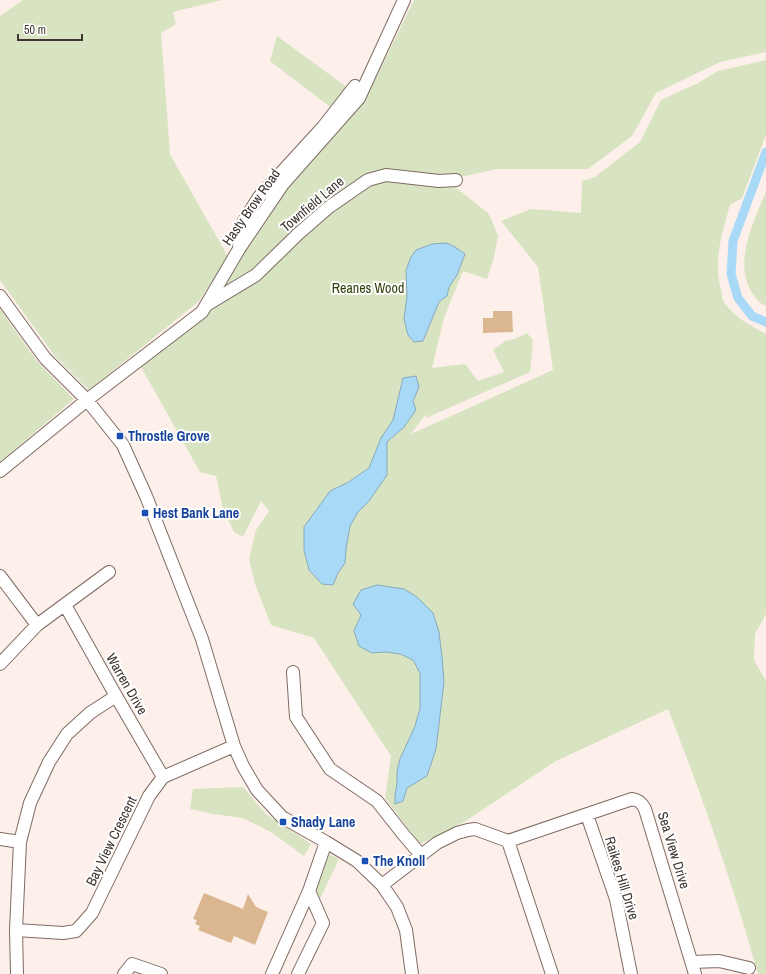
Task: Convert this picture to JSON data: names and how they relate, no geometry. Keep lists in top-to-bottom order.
{
  "streets": {
    "street": [
      "Townfield Lane",
      "Hasty Brow Road",
      "Warren Drive",
      "Bay View Crescent",
      "Sea View Drive",
      "Raikes Hill Drive"
    ]
  },
  "crossings": [
    ["Townfield Lane", "Hasty Brow Road"],
    ["Warren Drive", "Bay View Crescent"],
    ["Sea View Drive", "Raikes Hill Drive"]
  ],
  "parks": ["Reanes Wood"],
  "places": {
    "transit": [
      "Throstle Grove",
      "Hest Bank Lane",
      "Shady Lane",
      "The Knoll"
    ]
  },
  "scale_bar": "50 m"
}
